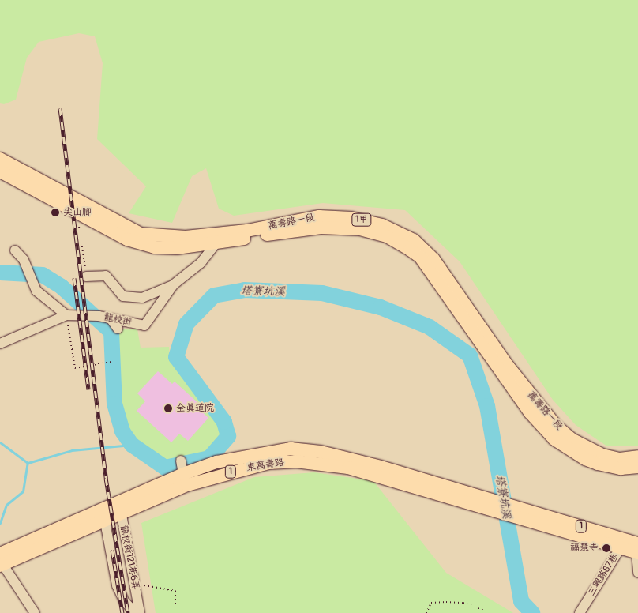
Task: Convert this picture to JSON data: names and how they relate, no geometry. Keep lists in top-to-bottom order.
{
  "streets": {
    "main road": [
      "1甲",
      "萬壽路一段",
      "東萬壽路",
      "1"
    ],
    "street": ["龍校街", "龍校街121巷6弄", "三興路87巷"]
  },
  "crossings": [
    ["萬壽路一段", "龍校街"],
    ["東萬壽路", "1"],
    ["東萬壽路", "龍校街121巷6弄"],
    ["1", "三興路87巷"]
  ],
  "water": ["塔寮坑溪"],
  "places": ["尖山腳", "全真道院", "福慧寺"]
}
